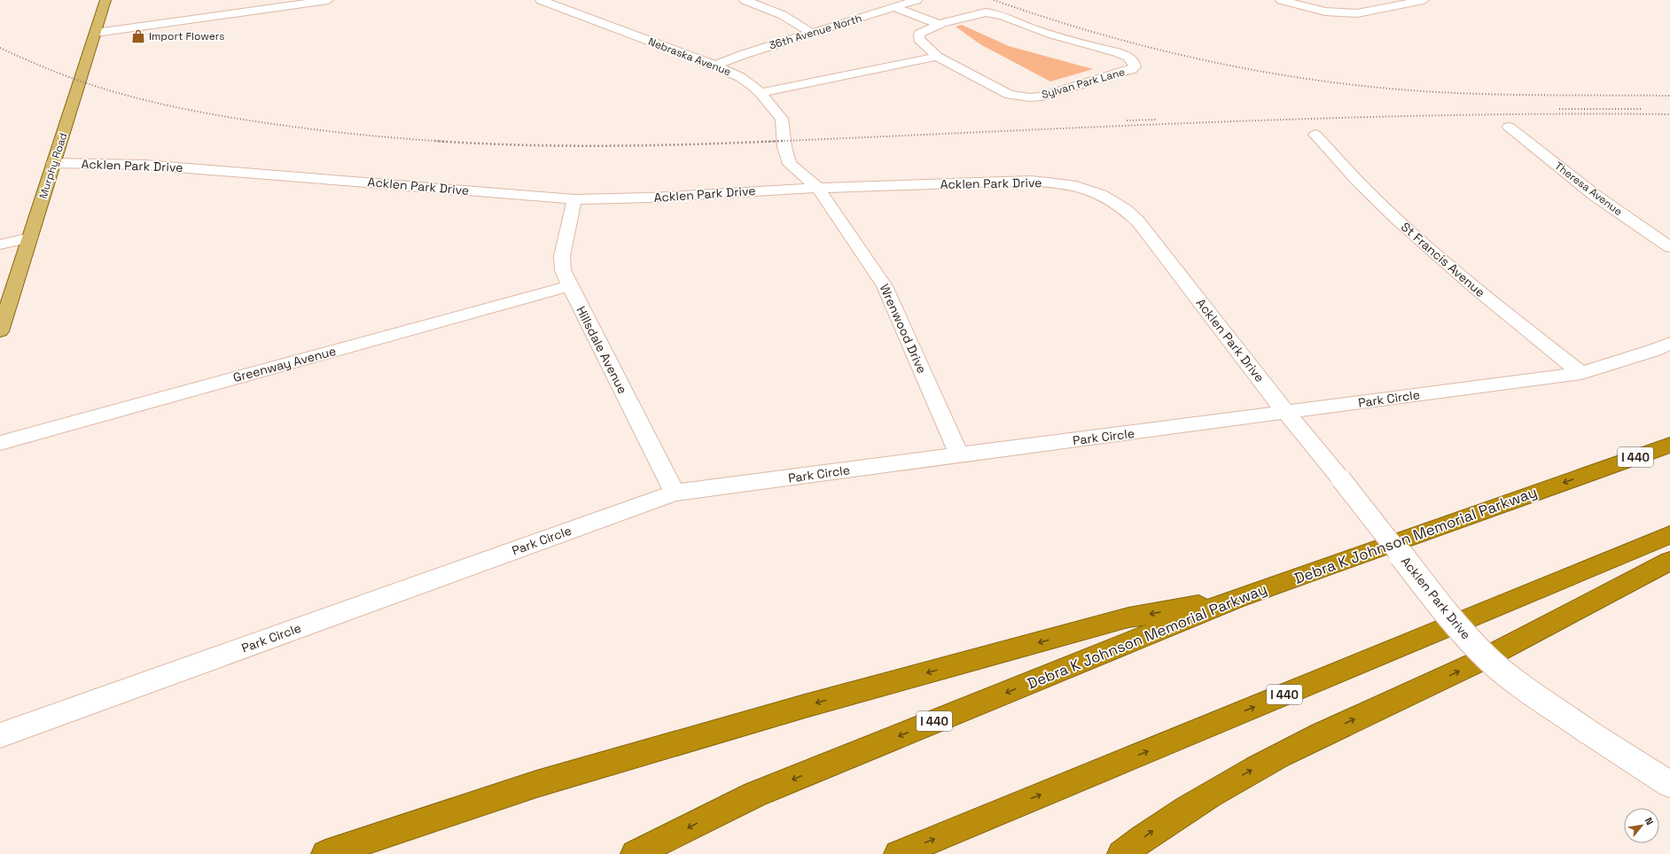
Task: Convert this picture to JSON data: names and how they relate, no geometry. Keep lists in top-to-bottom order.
{
  "streets": {
    "highway": ["I 440", "Debra K Johnson Memorial Parkway"],
    "main road": ["Murphy Road"],
    "street": [
      "36th Avenue North",
      "Nebraska Avenue",
      "Sylvan Park Lane",
      "Acklen Park Drive",
      "Theresa Avenue",
      "St Francis Avenue",
      "Wrenwood Drive",
      "Hillsdale Avenue",
      "Greenway Avenue",
      "Park Circle"
    ]
  },
  "crossings": [
    ["36th Avenue North", "Nebraska Avenue"],
    ["Nebraska Avenue", "Wrenwood Drive"],
    ["Murphy Road", "Acklen Park Drive"],
    ["Acklen Park Drive", "Wrenwood Drive"],
    ["Acklen Park Drive", "Hillsdale Avenue"],
    ["Acklen Park Drive", "Park Circle"],
    ["St Francis Avenue", "Park Circle"],
    ["Wrenwood Drive", "Park Circle"],
    ["Hillsdale Avenue", "Greenway Avenue"],
    ["Hillsdale Avenue", "Park Circle"]
  ],
  "places": {
    "shop": ["Import Flowers"]
  },
  "north": "top right"
}
